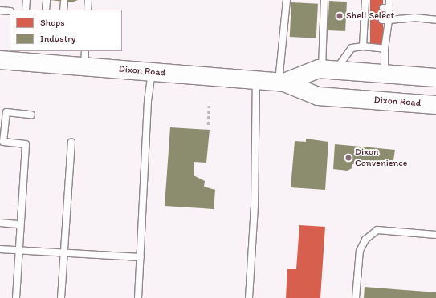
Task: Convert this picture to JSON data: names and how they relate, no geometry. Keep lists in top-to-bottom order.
{
  "streets": {
    "main road": ["Dixon Road"]
  },
  "places": ["Shell Select", "Dixon Convenience"],
  "legend": ["Shops", "Industry"]
}
